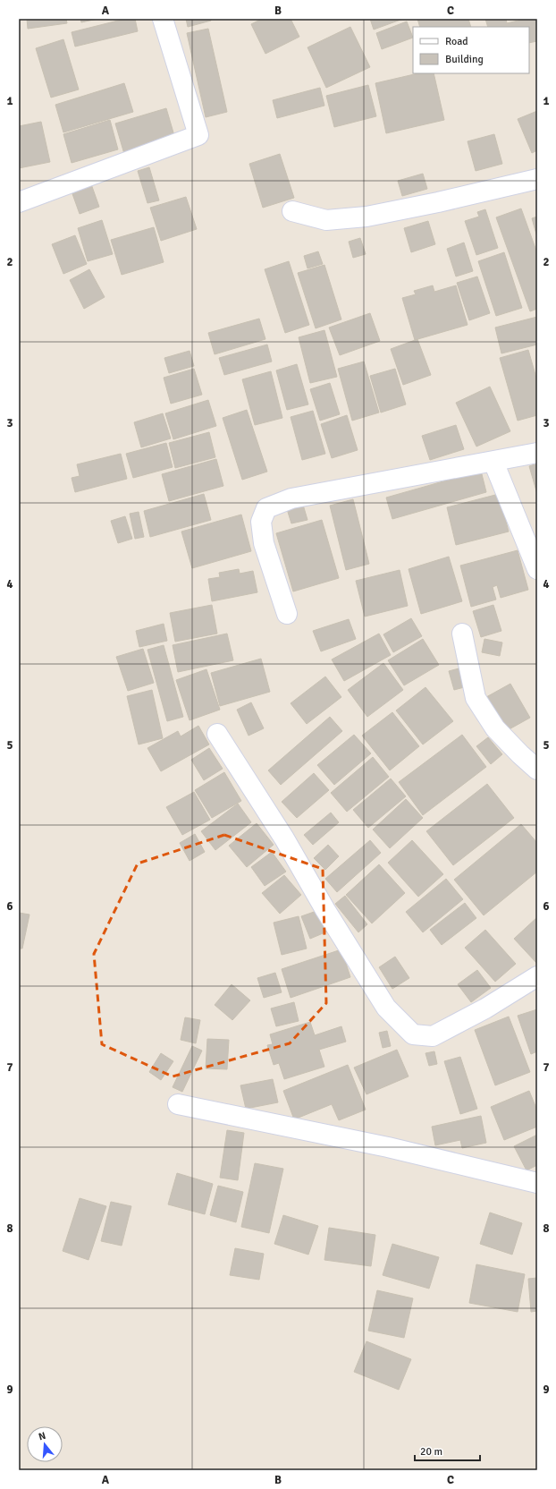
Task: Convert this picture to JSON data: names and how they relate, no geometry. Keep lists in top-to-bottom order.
{
  "legend": ["Road", "Building"],
  "scale_bar": "20 m",
  "north": "top",
  "grid": {
    "columns": ["A", "B", "C"],
    "rows": [
      "1",
      "2",
      "3",
      "4",
      "5",
      "6",
      "7",
      "8",
      "9"
    ]
  }
}
